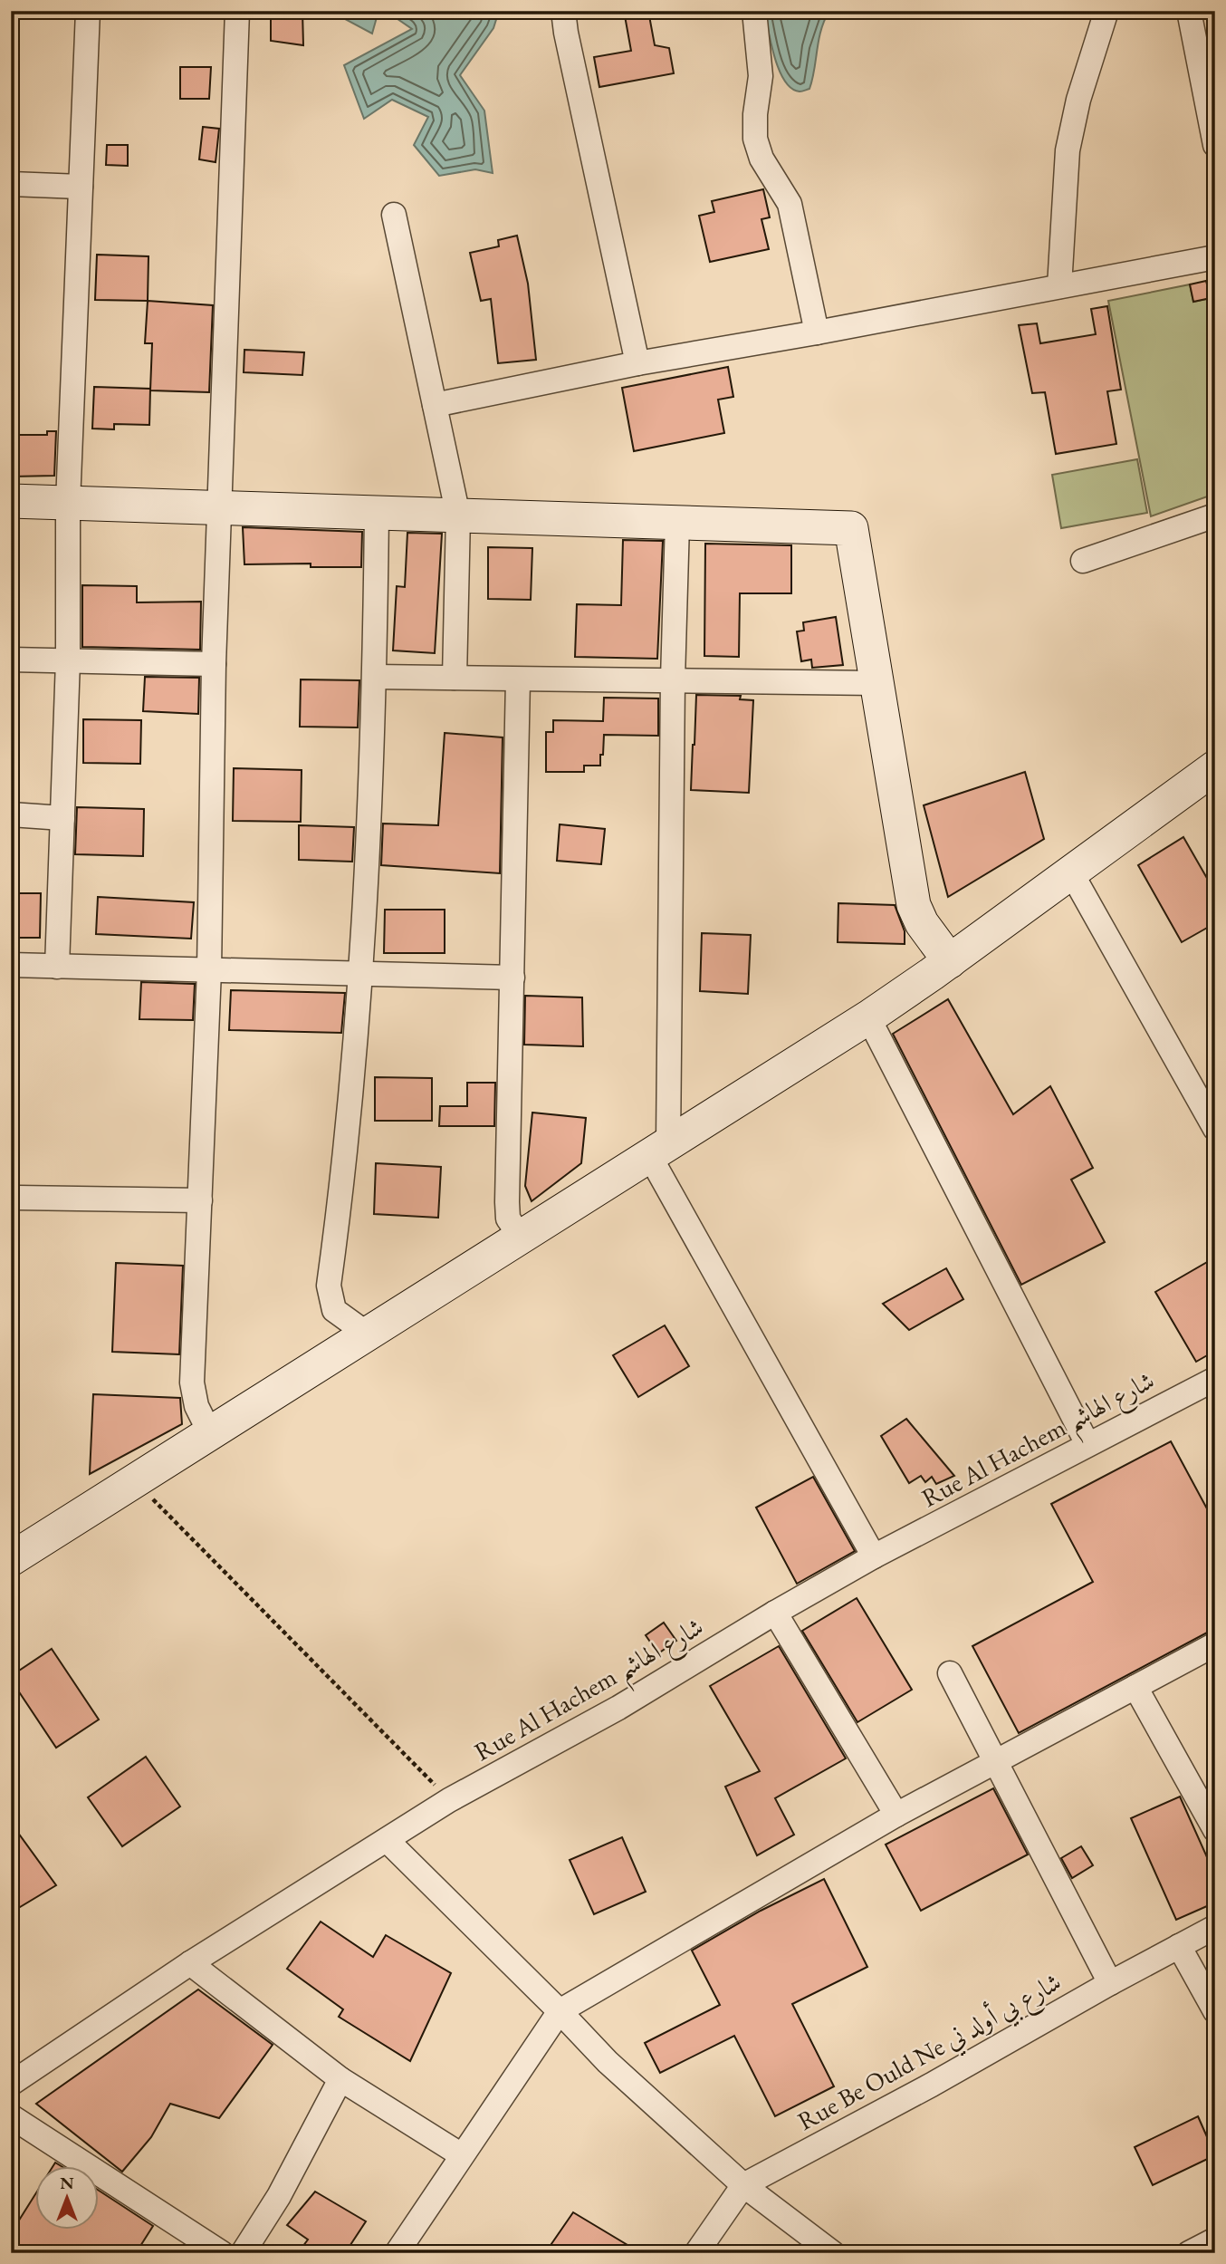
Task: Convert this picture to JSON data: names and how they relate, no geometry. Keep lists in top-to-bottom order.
{
  "streets": {
    "street": ["Rue Al Hachem شارع الهاشم", "Rue Be Ould Ne شارع بي أولد ني"]
  },
  "north": "top"
}
